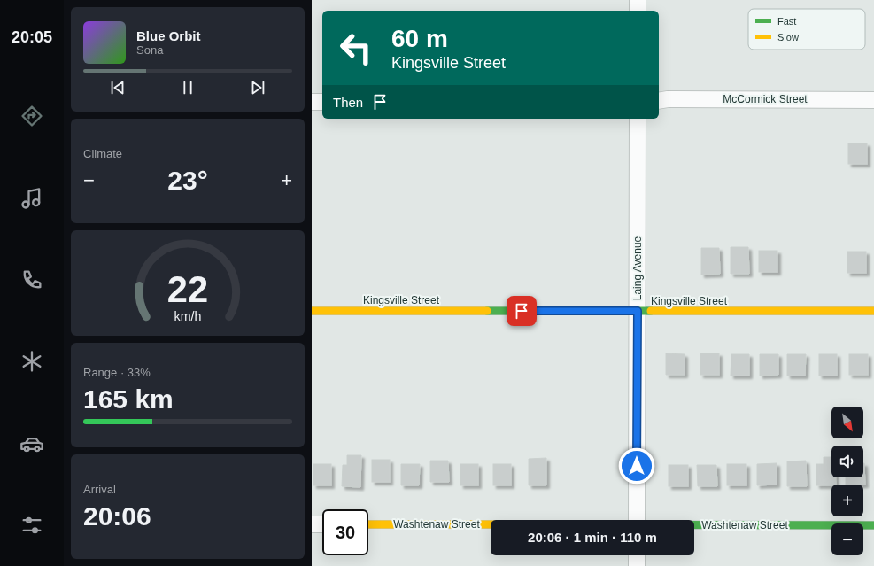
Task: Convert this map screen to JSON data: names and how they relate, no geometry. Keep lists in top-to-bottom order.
{
  "streets": {
    "street": [
      "McCormick Street",
      "Laing Avenue",
      "Kingsville Street",
      "Washtenaw Street"
    ]
  },
  "crossings": [
    ["Laing Avenue", "Kingsville Street"]
  ],
  "legend": ["Fast", "Slow"],
  "north": "bottom right",
  "page": {
    "tabs": "20:05",
    "turn": ["60 m", "Kingsville Street"],
    "song": ["Blue Orbit", "Sona"],
    "then": "Then",
    "tile": [
      "Climate",
      ["Range · 33%", "165 km"],
      ["Arrival", "20:06"]
    ],
    "heat": ["−", "23°", "+"],
    "map_buttons": ["+", "−"],
    "limit": "30",
    "trip": "20:06 · 1 min · 110 m",
    "gauge": ["22", "km/h"]
  }
}
